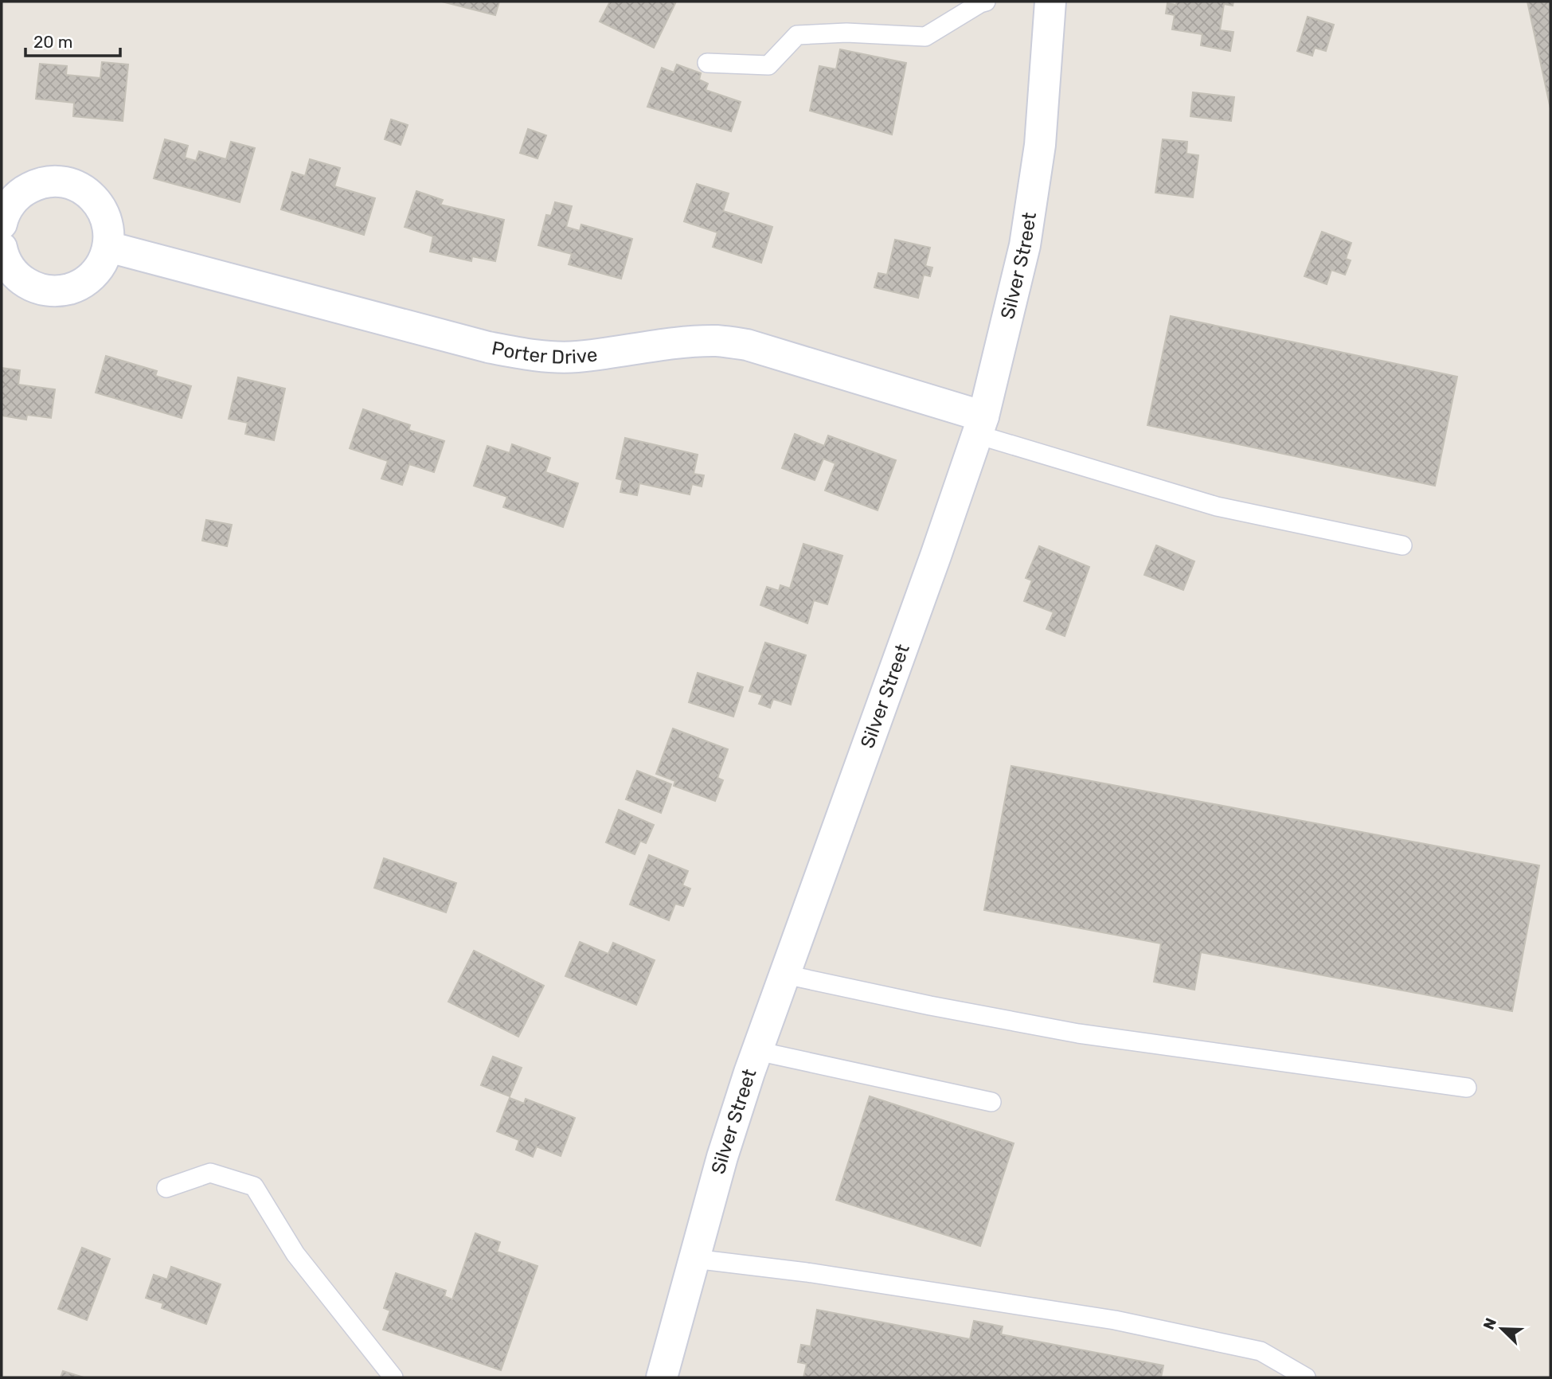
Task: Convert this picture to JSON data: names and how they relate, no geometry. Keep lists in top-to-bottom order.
{
  "streets": {
    "street": ["Silver Street", "Porter Drive"]
  },
  "crossings": [
    ["Silver Street", "Porter Drive"]
  ],
  "scale_bar": "20 m",
  "north": "top left"
}
